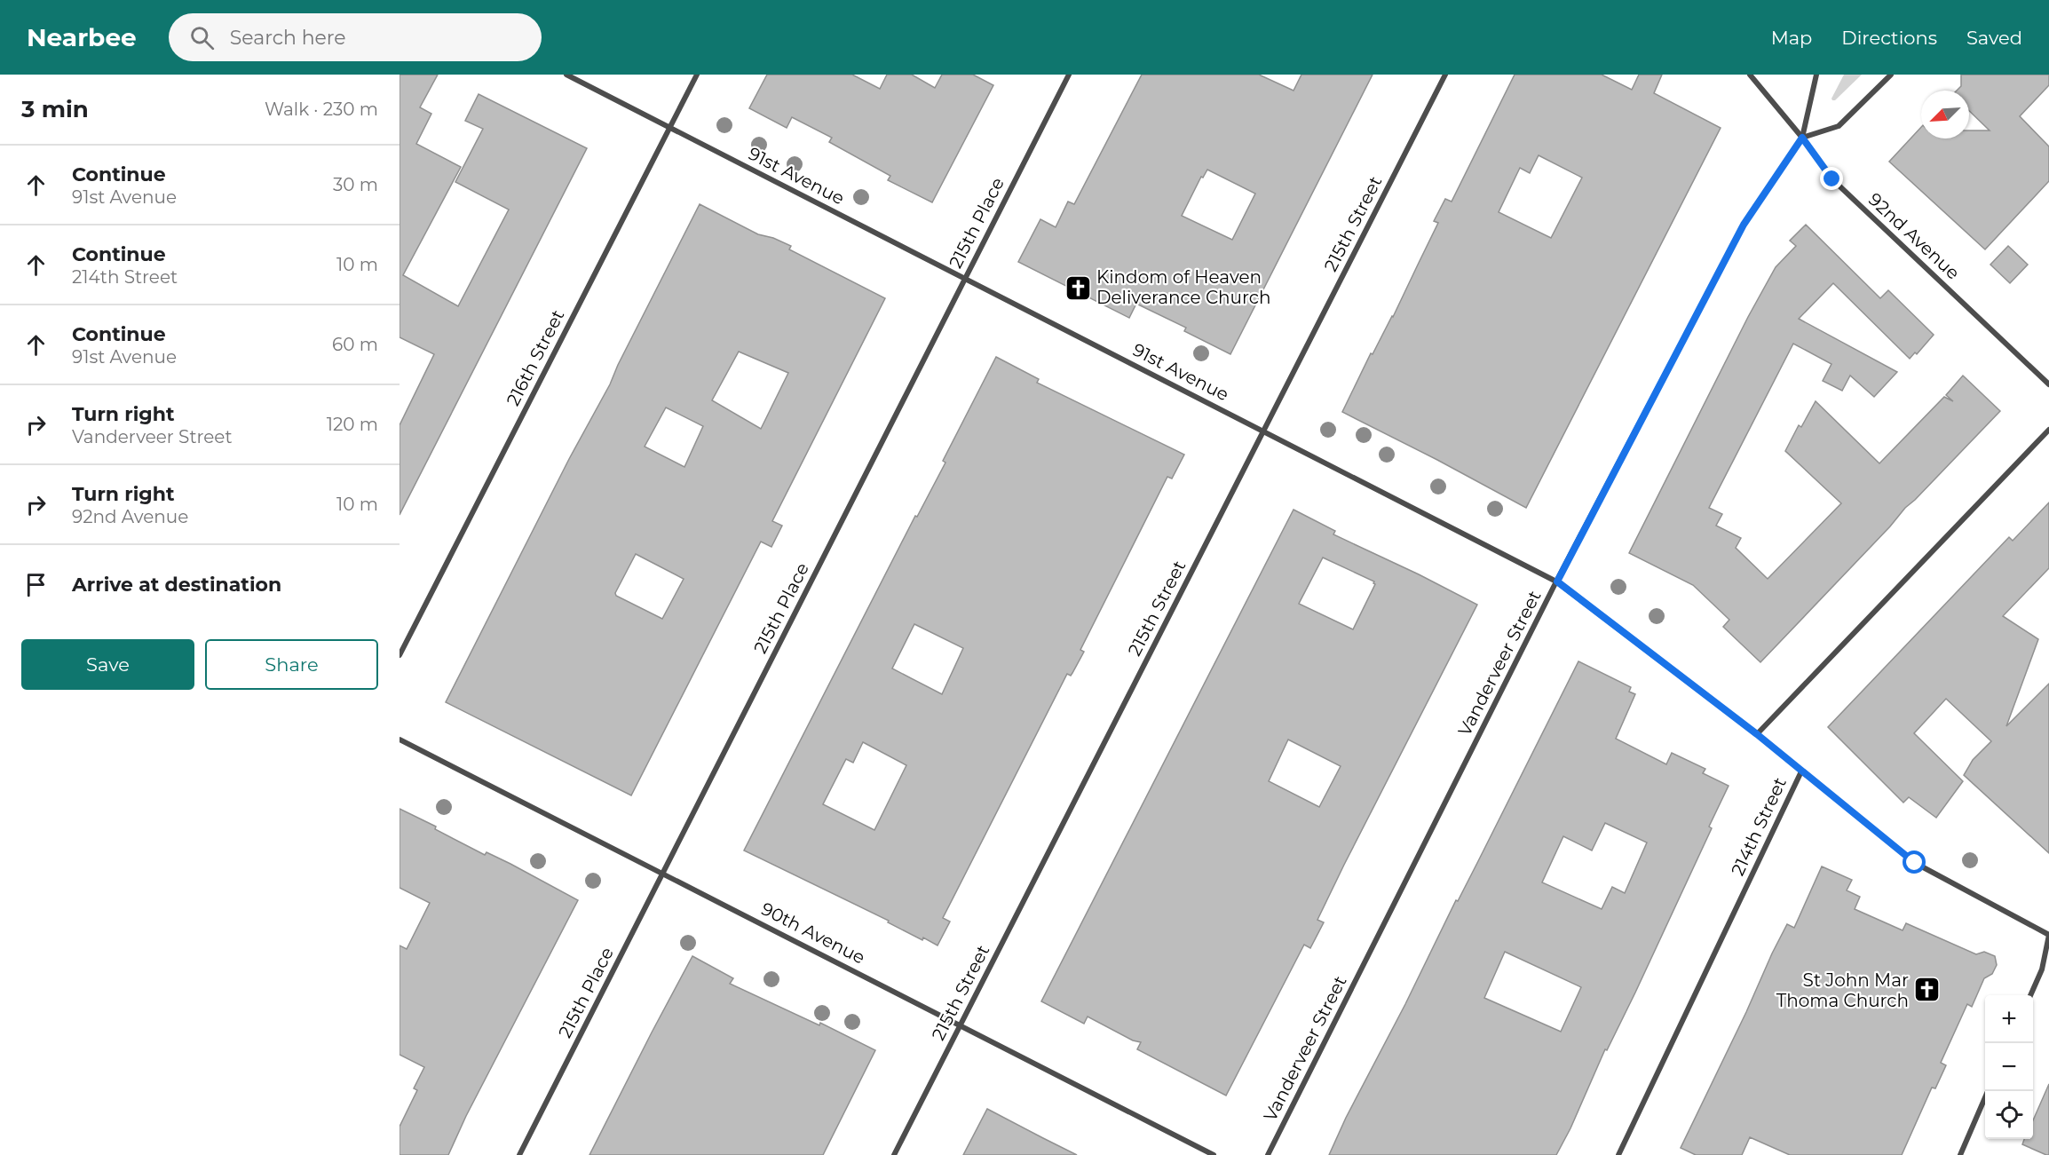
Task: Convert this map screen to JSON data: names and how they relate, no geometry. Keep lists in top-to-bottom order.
{
  "streets": {
    "street": [
      "91st Avenue",
      "215th Place",
      "215th Street",
      "92nd Avenue",
      "216th Street",
      "Vanderveer Street",
      "214th Street",
      "90th Avenue"
    ]
  },
  "crossings": [
    ["91st Avenue", "215th Place"],
    ["91st Avenue", "215th Street"],
    ["91st Avenue", "216th Street"],
    ["91st Avenue", "Vanderveer Street"],
    ["91st Avenue", "214th Street"],
    ["215th Place", "90th Avenue"],
    ["215th Street", "90th Avenue"],
    ["92nd Avenue", "Vanderveer Street"]
  ],
  "places": {
    "church": ["Kindom of Heaven Deliverance Church", "St John Mar Thoma Church"]
  },
  "north": "bottom left",
  "page": {
    "header": "Nearbee",
    "search": "Search here",
    "nav": ["Map", "Directions", "Saved"],
    "heading": ["3 min", "Walk · 230 m"],
    "list": [
      ["Continue", "91st Avenue", "30 m"],
      ["Continue", "214th Street", "10 m"],
      ["Continue", "91st Avenue", "60 m"],
      ["Turn right", "Vanderveer Street", "120 m"],
      ["Turn right", "92nd Avenue", "10 m"],
      "Arrive at destination"
    ],
    "buttons": ["Save", "Share"],
    "map_buttons": ["+", "−"]
  }
}
